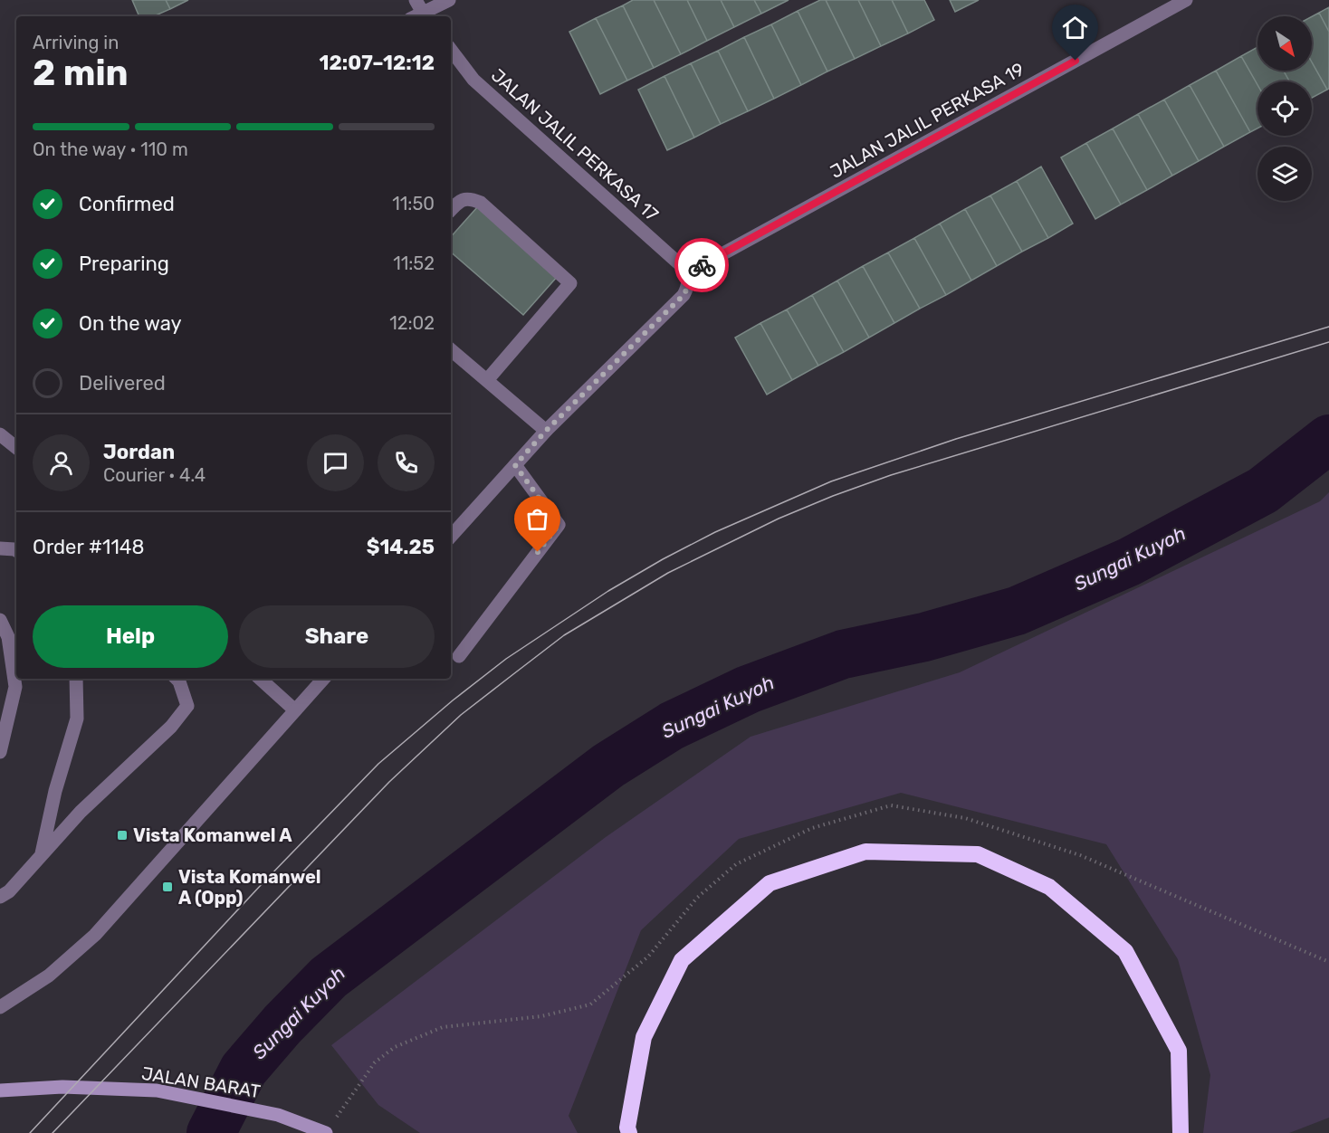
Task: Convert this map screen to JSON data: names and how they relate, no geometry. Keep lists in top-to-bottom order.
{
  "streets": {
    "main road": ["JALAN BARAT"],
    "street": ["JALAN JALIL PERKASA 19", "JALAN JALIL PERKASA 17"]
  },
  "crossings": [
    ["JALAN JALIL PERKASA 19", "JALAN JALIL PERKASA 17"]
  ],
  "water": ["Sungai Kuyoh"],
  "places": {
    "transit": ["Vista Komanwel A", "Vista Komanwel A (Opp)"]
  },
  "north": "bottom right",
  "page": {
    "heading": ["2 min", "Arriving in", "12:07–12:12"],
    "panel": [
      "Jordan",
      "Courier · 4.4",
      "Order #1148",
      "$14.25"
    ],
    "bar": "On the way · 110 m",
    "list": [
      ["Confirmed", "11:50"],
      ["Preparing", "11:52"],
      ["On the way", "12:02"],
      "Delivered"
    ],
    "buttons": ["Help", "Share"]
  }
}
